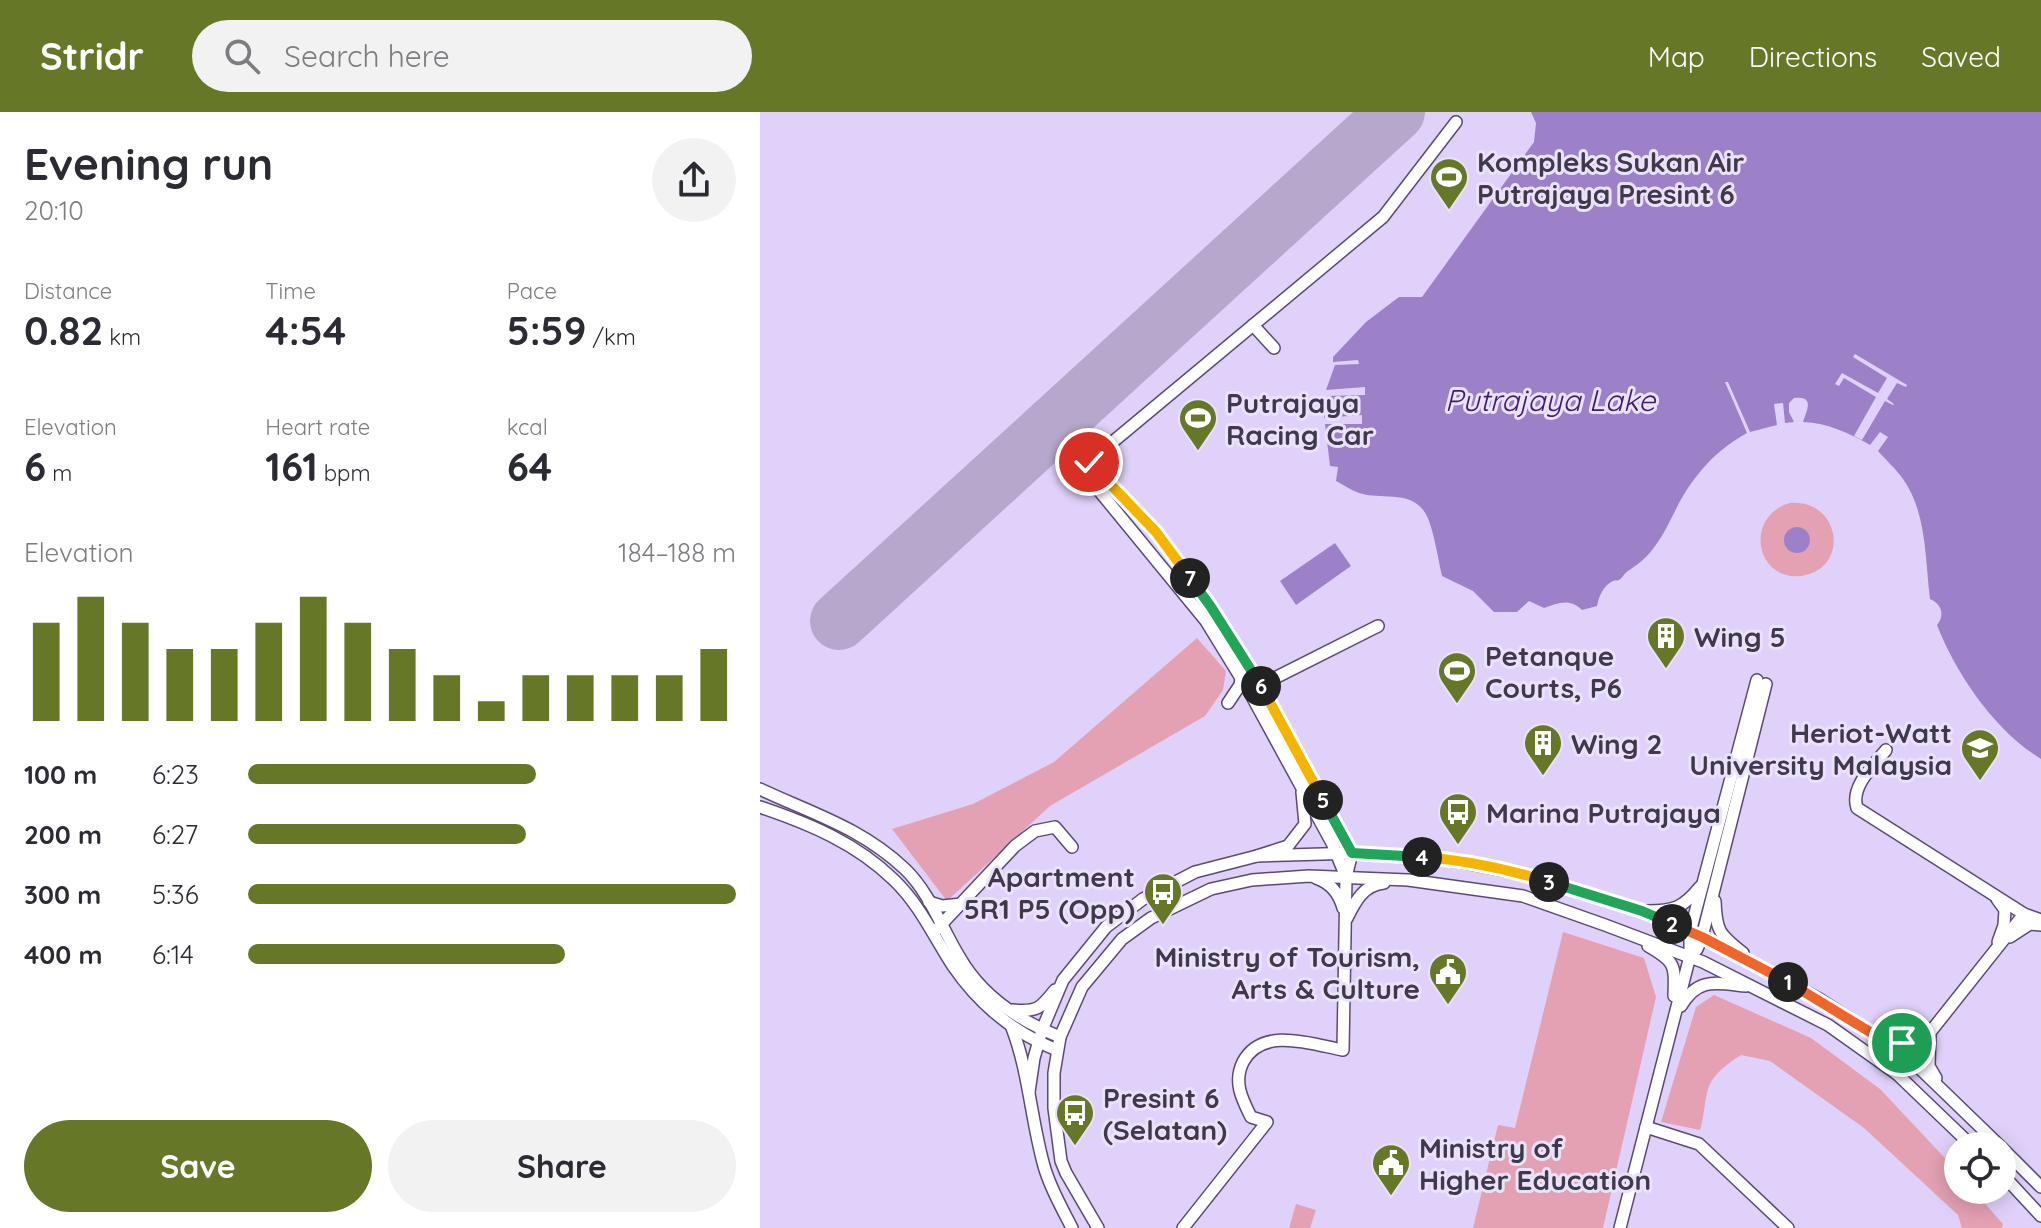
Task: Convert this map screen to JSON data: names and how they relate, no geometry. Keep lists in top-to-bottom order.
{
  "water": ["Putrajaya Lake"],
  "places": {
    "sports": ["Kompleks Sukan Air Putrajaya Presint 6", "Putrajaya Racing Car", "Petanque Courts, P6"],
    "building": ["Wing 5", "Wing 2"],
    "school or university": ["Heriot-Watt University Malaysia"],
    "bus stop": ["Marina Putrajaya", "Apartment 5R1 P5 (Opp)", "Presint 6 (Selatan)"],
    "public building": ["Ministry of Tourism, Arts & Culture", "Ministry of Higher Education"]
  },
  "page": {
    "header": "Stridr",
    "search": "Search here",
    "nav": ["Map", "Directions", "Saved"],
    "heading": ["Evening run", "20:10"],
    "stats": [
      ["Distance", "0.82 km"],
      ["Time", "4:54"],
      ["Pace", "5:59 /km"],
      ["Elevation", "6 m"],
      ["Heart rate", "161 bpm"],
      ["kcal", "64"]
    ],
    "chart": ["Elevation", "184–188 m"],
    "pins": [
      "7",
      "6",
      "5",
      "4",
      "3",
      "2",
      "1"
    ],
    "list": [
      {
        "name": "100 m",
        "note": "6:23"
      },
      {
        "name": "200 m",
        "note": "6:27"
      },
      {
        "name": "300 m",
        "note": "5:36"
      },
      {
        "name": "400 m",
        "note": "6:14"
      }
    ],
    "buttons": ["Save", "Share"]
  }
}
